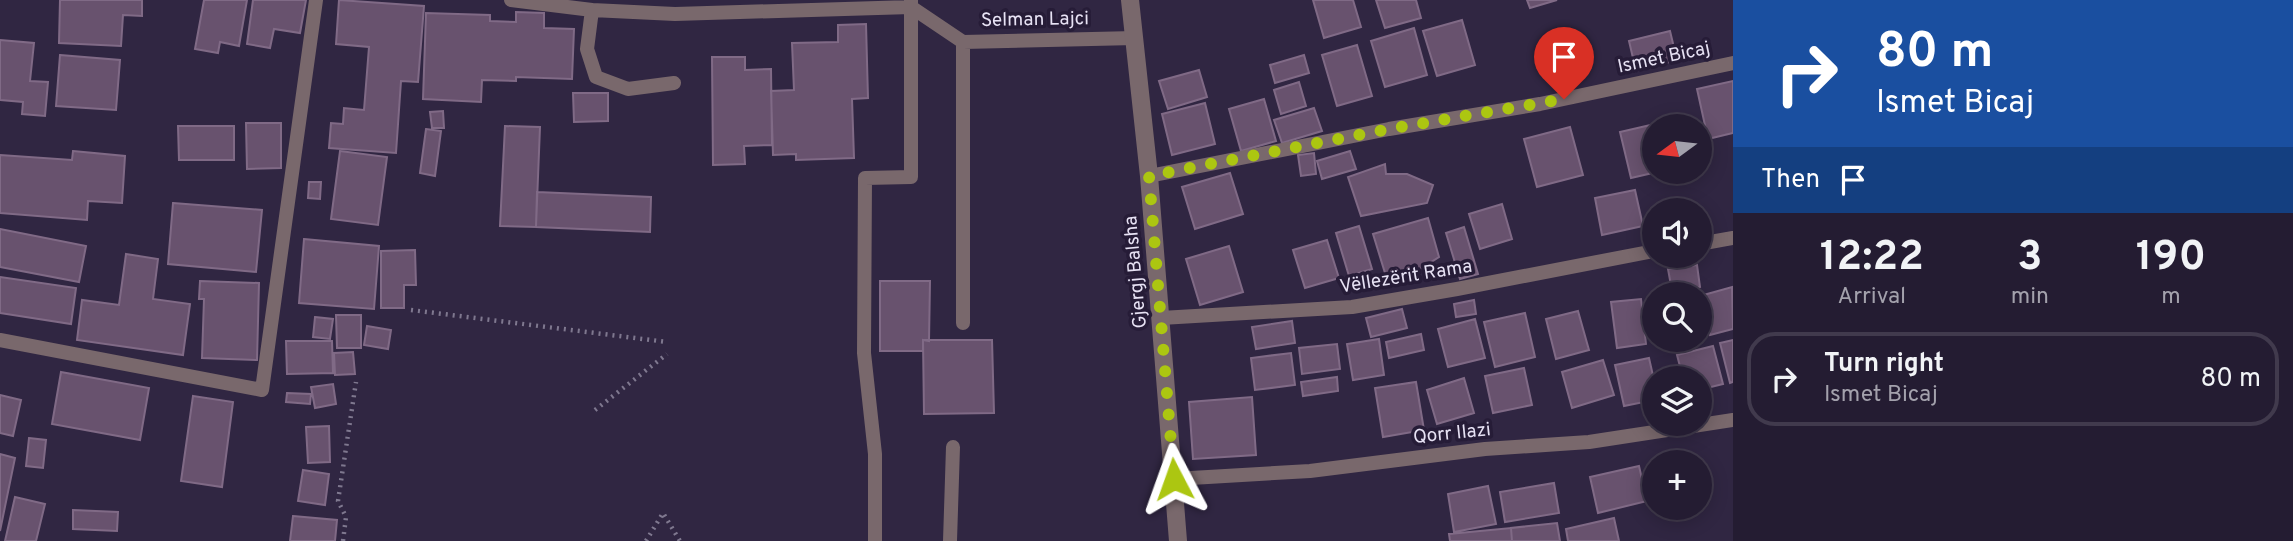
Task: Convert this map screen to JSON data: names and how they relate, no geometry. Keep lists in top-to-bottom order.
{
  "streets": {
    "street": ["Gjergj Balsha"],
    "lane": [
      "Selman Lajci",
      "Ismet Bicaj",
      "Vëllezërit Rama",
      "Qorr Ilazi"
    ]
  },
  "crossings": [
    ["Selman Lajci", "Gjergj Balsha"],
    ["Ismet Bicaj", "Gjergj Balsha"],
    ["Gjergj Balsha", "Vëllezërit Rama"],
    ["Gjergj Balsha", "Qorr Ilazi"]
  ],
  "north": "left",
  "page": {
    "turn": ["80 m", "Ismet Bicaj"],
    "map_buttons": "+",
    "then": "Then",
    "eta": [
      "12:22",
      "Arrival",
      "3",
      "min",
      "190",
      "m"
    ],
    "list": [
      {
        "name": "Turn right",
        "note": "Ismet Bicaj",
        "value": "80 m"
      }
    ]
  }
}
